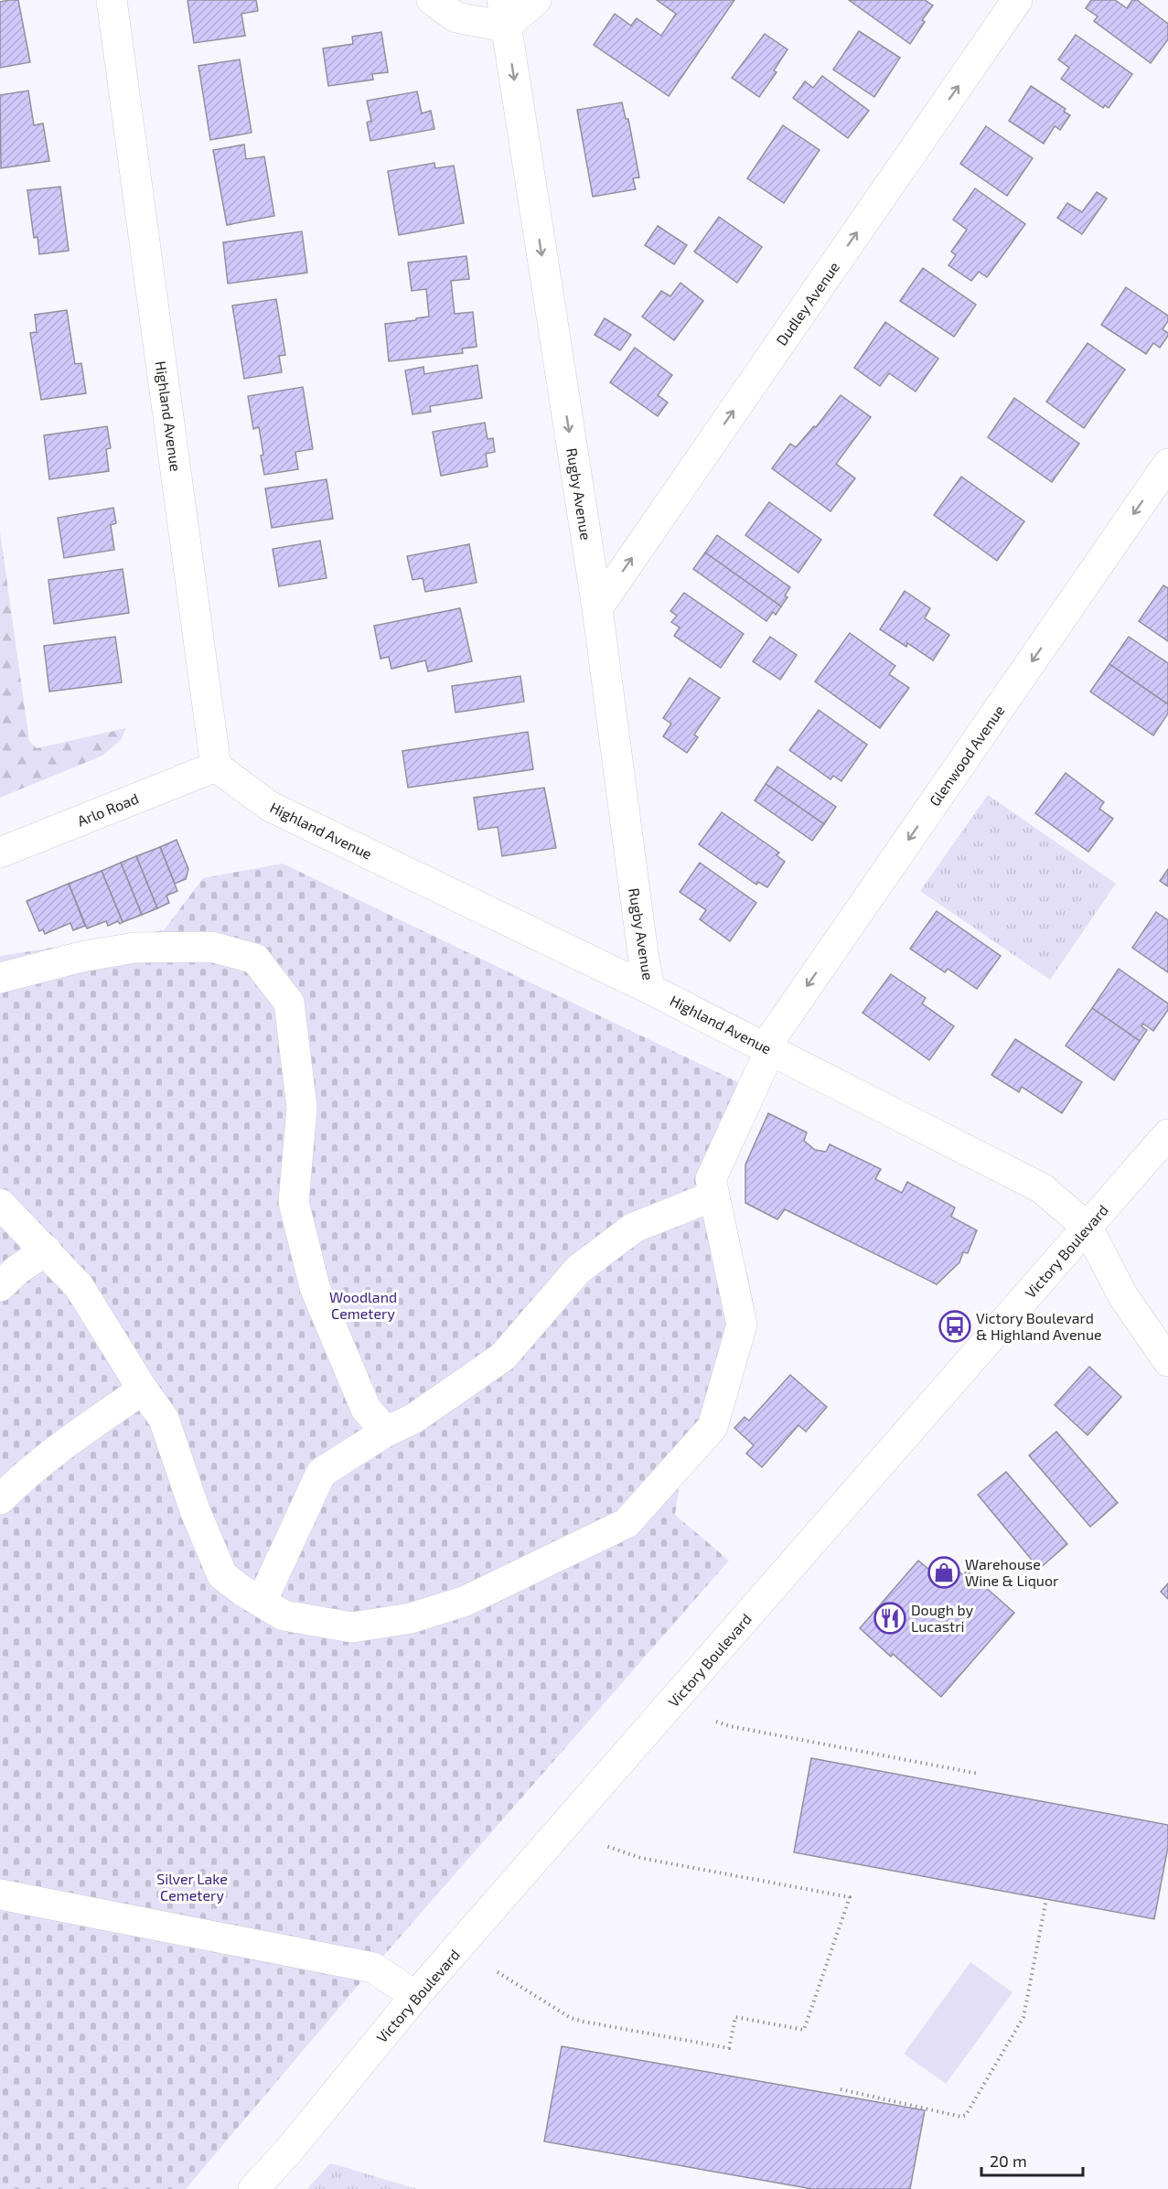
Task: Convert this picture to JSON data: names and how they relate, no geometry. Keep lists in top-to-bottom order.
{
  "streets": {
    "street": [
      "Dudley Avenue",
      "Highland Avenue",
      "Rugby Avenue",
      "Glenwood Avenue",
      "Arlo Road",
      "Victory Boulevard"
    ]
  },
  "crossings": [
    ["Dudley Avenue", "Rugby Avenue"],
    ["Highland Avenue", "Rugby Avenue"],
    ["Highland Avenue", "Glenwood Avenue"],
    ["Highland Avenue", "Arlo Road"],
    ["Highland Avenue", "Victory Boulevard"]
  ],
  "one_way": ["Dudley Avenue", "Rugby Avenue"],
  "parks": ["Woodland Cemetery", "Silver Lake Cemetery"],
  "places": {
    "bus stop": ["Victory Boulevard & Highland Avenue"],
    "shop": ["Warehouse Wine & Liquor"],
    "restaurant": ["Dough by Lucastri"]
  },
  "scale_bar": "20 m"
}
